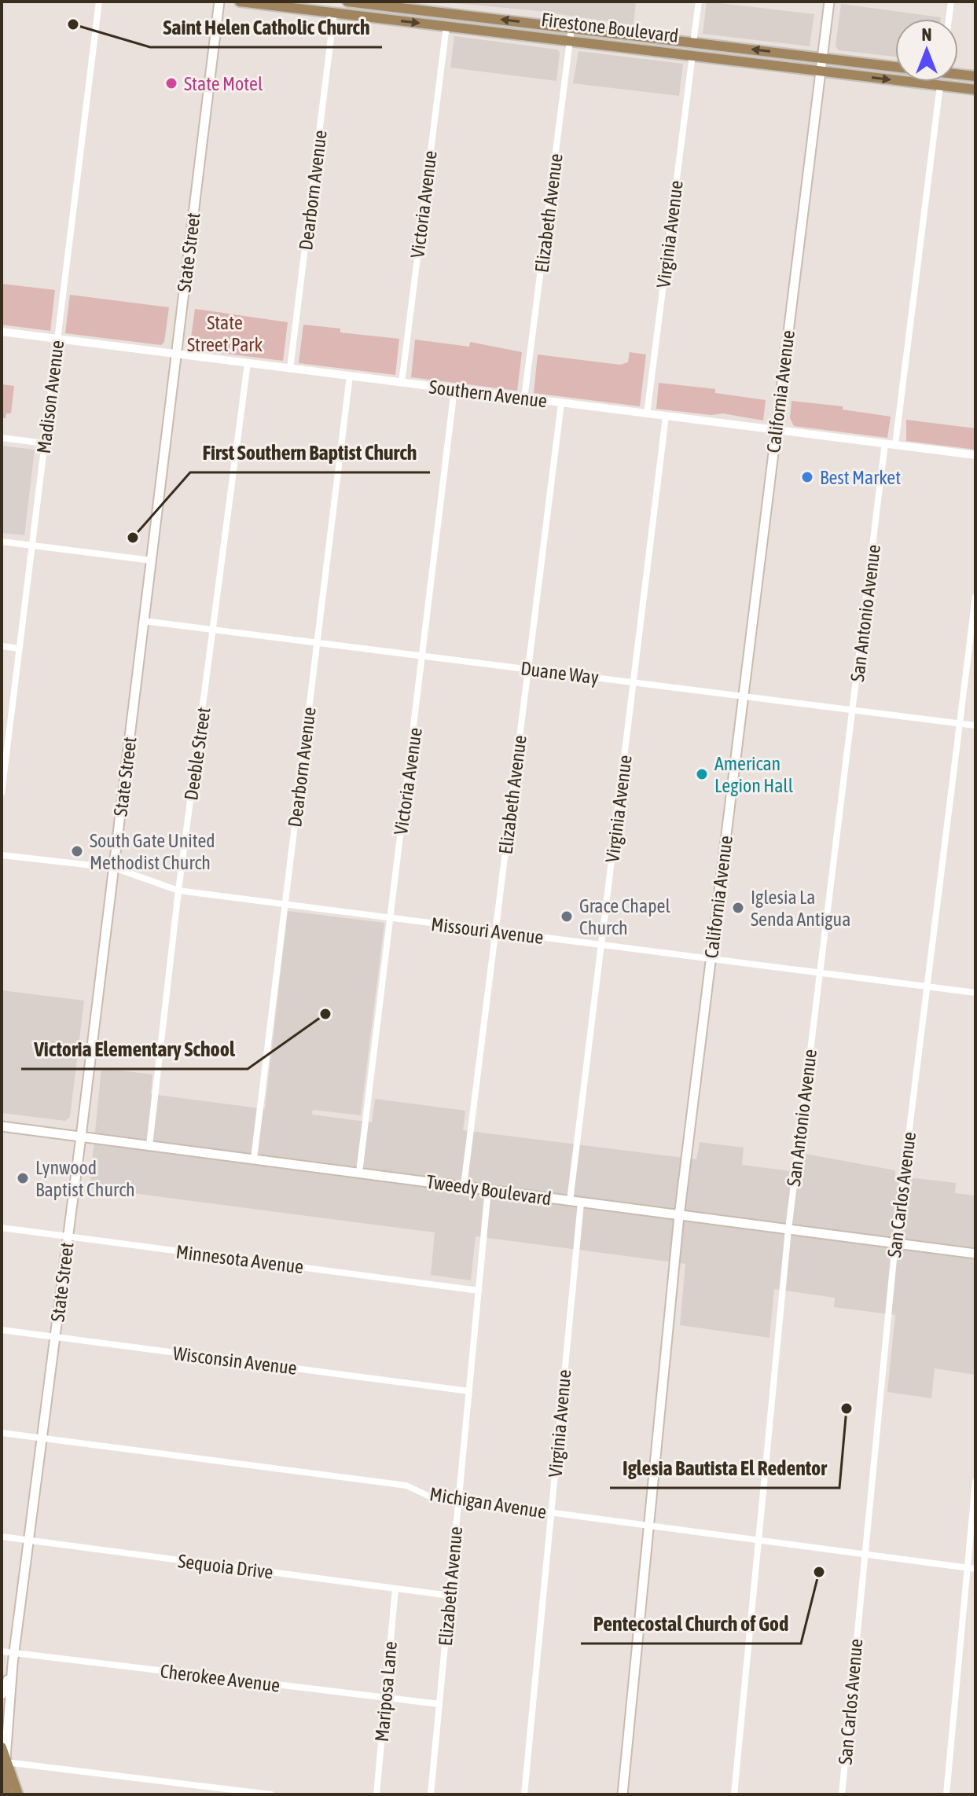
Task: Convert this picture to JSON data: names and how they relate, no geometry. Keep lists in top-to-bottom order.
{
  "streets": {
    "main road": [
      "Firestone Boulevard",
      "State Street",
      "California Avenue",
      "Tweedy Boulevard"
    ],
    "street": [
      "Dearborn Avenue",
      "Victoria Avenue",
      "Elizabeth Avenue",
      "Virginia Avenue",
      "Southern Avenue",
      "Madison Avenue",
      "San Antonio Avenue",
      "Duane Way",
      "Deeble Street",
      "Missouri Avenue",
      "San Carlos Avenue",
      "Minnesota Avenue",
      "Wisconsin Avenue",
      "Michigan Avenue",
      "Sequoia Drive",
      "Cherokee Avenue",
      "Mariposa Lane"
    ]
  },
  "crossings": [
    ["Firestone Boulevard", "Dearborn Avenue"],
    ["Firestone Boulevard", "Victoria Avenue"],
    ["Firestone Boulevard", "Elizabeth Avenue"],
    ["Firestone Boulevard", "Virginia Avenue"],
    ["Firestone Boulevard", "California Avenue"],
    ["Dearborn Avenue", "Southern Avenue"],
    ["Dearborn Avenue", "Duane Way"],
    ["Dearborn Avenue", "Missouri Avenue"],
    ["Dearborn Avenue", "Tweedy Boulevard"],
    ["Victoria Avenue", "Southern Avenue"],
    ["Victoria Avenue", "Duane Way"],
    ["Victoria Avenue", "Missouri Avenue"],
    ["Victoria Avenue", "Tweedy Boulevard"],
    ["Elizabeth Avenue", "Southern Avenue"],
    ["Elizabeth Avenue", "Duane Way"],
    ["Elizabeth Avenue", "Missouri Avenue"],
    ["Elizabeth Avenue", "Tweedy Boulevard"],
    ["Elizabeth Avenue", "Minnesota Avenue"],
    ["Elizabeth Avenue", "Wisconsin Avenue"],
    ["Elizabeth Avenue", "Michigan Avenue"],
    ["Elizabeth Avenue", "Sequoia Drive"],
    ["Elizabeth Avenue", "Cherokee Avenue"],
    ["Virginia Avenue", "Southern Avenue"],
    ["Virginia Avenue", "Duane Way"],
    ["Virginia Avenue", "Missouri Avenue"],
    ["Virginia Avenue", "Tweedy Boulevard"],
    ["Virginia Avenue", "Michigan Avenue"],
    ["State Street", "Southern Avenue"],
    ["State Street", "Duane Way"],
    ["State Street", "Missouri Avenue"],
    ["State Street", "Tweedy Boulevard"],
    ["State Street", "Minnesota Avenue"],
    ["State Street", "Wisconsin Avenue"],
    ["State Street", "Michigan Avenue"],
    ["State Street", "Sequoia Drive"],
    ["State Street", "Cherokee Avenue"],
    ["California Avenue", "Southern Avenue"],
    ["California Avenue", "Duane Way"],
    ["California Avenue", "Missouri Avenue"],
    ["California Avenue", "Tweedy Boulevard"],
    ["California Avenue", "Michigan Avenue"],
    ["Southern Avenue", "Madison Avenue"],
    ["Southern Avenue", "San Antonio Avenue"],
    ["Southern Avenue", "Deeble Street"],
    ["San Antonio Avenue", "Duane Way"],
    ["San Antonio Avenue", "Missouri Avenue"],
    ["San Antonio Avenue", "Tweedy Boulevard"],
    ["San Antonio Avenue", "Michigan Avenue"],
    ["Duane Way", "Deeble Street"],
    ["Duane Way", "San Carlos Avenue"],
    ["Deeble Street", "Missouri Avenue"],
    ["Deeble Street", "Tweedy Boulevard"],
    ["Missouri Avenue", "San Carlos Avenue"],
    ["Tweedy Boulevard", "San Carlos Avenue"],
    ["San Carlos Avenue", "Michigan Avenue"],
    ["Sequoia Drive", "Mariposa Lane"],
    ["Cherokee Avenue", "Mariposa Lane"]
  ],
  "parks": ["State Street Park"],
  "places": [
    "Saint Helen Catholic Church",
    "State Motel",
    "Best Market",
    "First Southern Baptist Church",
    "American Legion Hall",
    "South Gate United Methodist Church",
    "Iglesia La Senda Antigua",
    "Grace Chapel Church",
    "Victoria Elementary School",
    "Lynwood Baptist Church",
    "Iglesia Bautista El Redentor",
    "Pentecostal Church of God"
  ],
  "north": "top"
}
